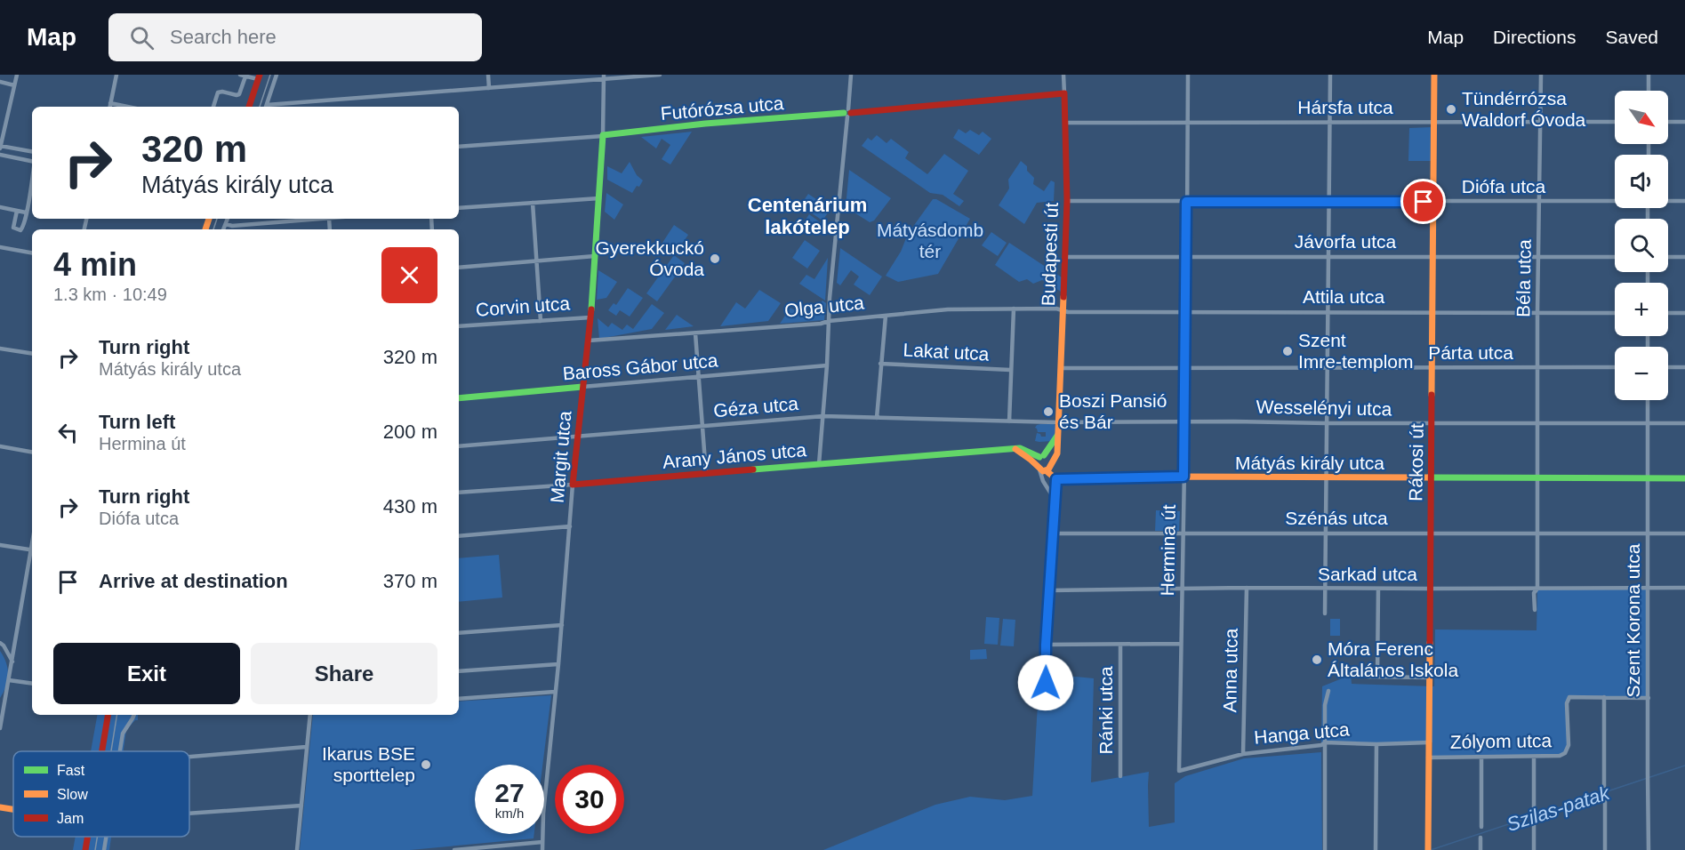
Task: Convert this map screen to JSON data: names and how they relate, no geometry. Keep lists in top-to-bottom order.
{
  "streets": {
    "street": [
      "Hársfa utca",
      "Futórózsa utca",
      "Diófa utca",
      "Jávorfa utca",
      "Budapesti út",
      "Béla utca",
      "Attila utca",
      "Corvin utca",
      "Olga utca",
      "Lakat utca",
      "Párta utca",
      "Baross Gábor utca",
      "Géza utca",
      "Wesselényi utca",
      "Arany János utca",
      "Margit utca",
      "Rákosi út",
      "Mátyás király utca",
      "Szénás utca",
      "Hermina út",
      "Sarkad utca",
      "Szent Korona utca",
      "Anna utca",
      "Ránki utca",
      "Hanga utca",
      "Zólyom utca"
    ]
  },
  "crossings": [
    ["Hársfa utca", "Budapesti út"],
    ["Hársfa utca", "Béla utca"],
    ["Hársfa utca", "Rákosi út"],
    ["Hársfa utca", "Hermina út"],
    ["Futórózsa utca", "Budapesti út"],
    ["Futórózsa utca", "Margit utca"],
    ["Diófa utca", "Budapesti út"],
    ["Diófa utca", "Béla utca"],
    ["Diófa utca", "Rákosi út"],
    ["Diófa utca", "Hermina út"],
    ["Jávorfa utca", "Budapesti út"],
    ["Jávorfa utca", "Béla utca"],
    ["Jávorfa utca", "Rákosi út"],
    ["Jávorfa utca", "Hermina út"],
    ["Budapesti út", "Attila utca"],
    ["Budapesti út", "Olga utca"],
    ["Budapesti út", "Párta utca"],
    ["Budapesti út", "Géza utca"],
    ["Budapesti út", "Wesselényi utca"],
    ["Budapesti út", "Arany János utca"],
    ["Béla utca", "Attila utca"],
    ["Béla utca", "Párta utca"],
    ["Béla utca", "Wesselényi utca"],
    ["Béla utca", "Mátyás király utca"],
    ["Béla utca", "Szénás utca"],
    ["Béla utca", "Sarkad utca"],
    ["Attila utca", "Olga utca"],
    ["Attila utca", "Rákosi út"],
    ["Attila utca", "Hermina út"],
    ["Corvin utca", "Margit utca"],
    ["Olga utca", "Margit utca"],
    ["Párta utca", "Rákosi út"],
    ["Párta utca", "Hermina út"],
    ["Baross Gábor utca", "Margit utca"],
    ["Géza utca", "Wesselényi utca"],
    ["Géza utca", "Margit utca"],
    ["Wesselényi utca", "Rákosi út"],
    ["Wesselényi utca", "Hermina út"],
    ["Wesselényi utca", "Szent Korona utca"],
    ["Arany János utca", "Margit utca"],
    ["Rákosi út", "Mátyás király utca"],
    ["Rákosi út", "Szénás utca"],
    ["Rákosi út", "Sarkad utca"],
    ["Rákosi út", "Hanga utca"],
    ["Rákosi út", "Zólyom utca"],
    ["Mátyás király utca", "Hermina út"],
    ["Mátyás király utca", "Szent Korona utca"],
    ["Szénás utca", "Hermina út"],
    ["Szénás utca", "Szent Korona utca"],
    ["Hermina út", "Sarkad utca"],
    ["Hermina út", "Hanga utca"],
    ["Sarkad utca", "Szent Korona utca"],
    ["Sarkad utca", "Anna utca"],
    ["Szent Korona utca", "Zólyom utca"],
    ["Anna utca", "Hanga utca"]
  ],
  "districts": ["Centenárium lakótelep"],
  "water": ["Szilas-patak"],
  "parks": ["Mátyásdomb tér"],
  "places": [
    "Tündérrózsa Waldorf Óvoda",
    "Gyerekkuckó Óvoda",
    "Szent Imre-templom",
    "Boszi Pansió és Bár",
    "Móra Ferenc Általános Iskola",
    "Ikarus BSE sporttelep"
  ],
  "legend": ["Fast", "Slow", "Jam"],
  "north": "bottom right",
  "page": {
    "header": "Map",
    "search": "Search here",
    "nav": ["Map", "Directions", "Saved"],
    "map_buttons": ["+", "−"],
    "turn": ["320 m", "Mátyás király utca"],
    "heading": ["4 min", "1.3 km · 10:49"],
    "list": [
      {
        "name": "Turn right",
        "note": "Mátyás király utca",
        "value": "320 m"
      },
      {
        "name": "Turn left",
        "note": "Hermina út",
        "value": "200 m"
      },
      {
        "name": "Turn right",
        "note": "Diófa utca",
        "value": "430 m"
      },
      {
        "name": "Arrive at destination",
        "value": "370 m"
      }
    ],
    "buttons": ["Exit", "Share"],
    "speed": "27 km/h",
    "limit": "30"
  }
}
